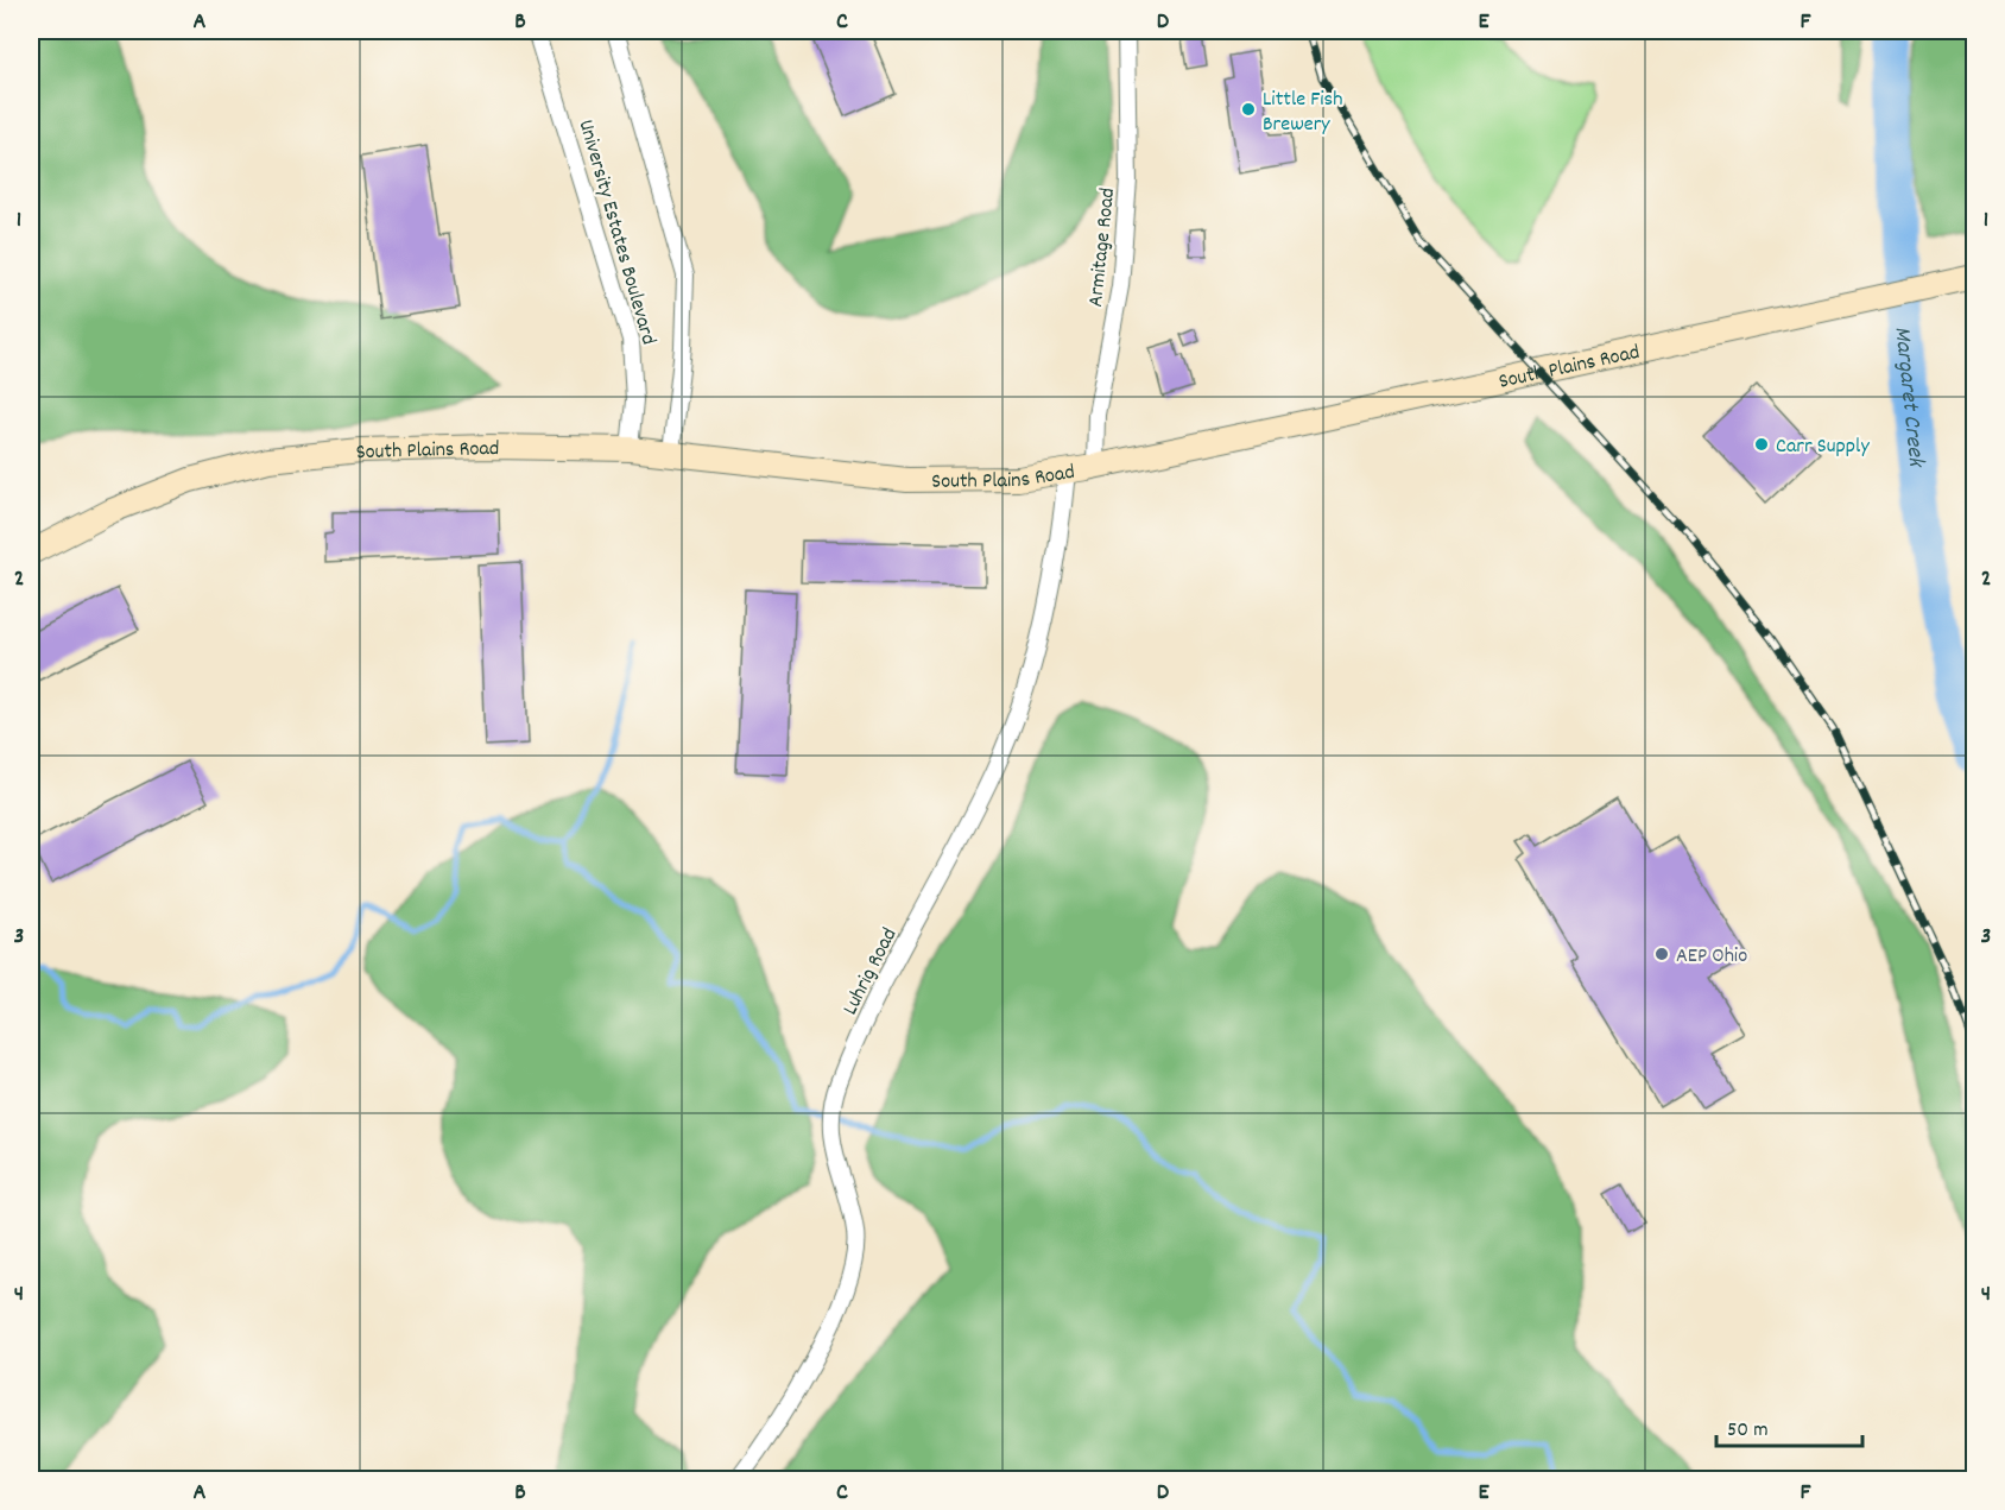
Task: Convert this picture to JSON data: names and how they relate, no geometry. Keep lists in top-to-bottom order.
{
  "streets": {
    "main road": ["South Plains Road"],
    "street": ["University Estates Boulevard", "Armitage Road", "Luhrig Road"]
  },
  "crossings": [
    ["University Estates Boulevard", "South Plains Road"],
    ["Armitage Road", "South Plains Road"],
    ["South Plains Road", "Luhrig Road"]
  ],
  "water": ["Margaret Creek"],
  "places": ["Little Fish Brewery", "Carr Supply", "AEP Ohio"],
  "scale_bar": "50 m",
  "grid": {
    "columns": [
      "A",
      "B",
      "C",
      "D",
      "E",
      "F"
    ],
    "rows": [
      "1",
      "2",
      "3",
      "4"
    ]
  }
}
